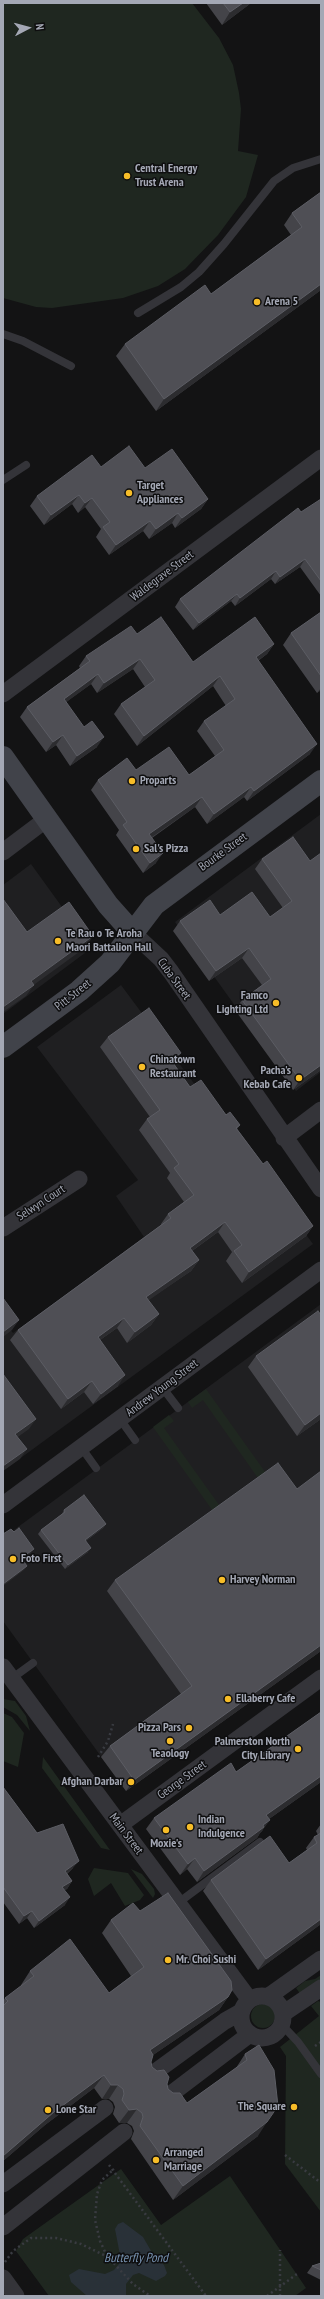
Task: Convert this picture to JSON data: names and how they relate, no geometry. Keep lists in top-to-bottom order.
{
  "streets": {
    "main road": ["Bourke Street", "Cuba Street", "Pitt Street"],
    "street": [
      "Waldegrave Street",
      "Selwyn Court",
      "Andrew Young Street",
      "George Street",
      "Main Street"
    ]
  },
  "crossings": [
    ["Bourke Street", "Cuba Street"],
    ["Bourke Street", "Pitt Street"],
    ["Cuba Street", "Pitt Street"],
    ["George Street", "Main Street"]
  ],
  "water": ["Butterfly Pond"],
  "places": [
    "Central Energy Trust Arena",
    "Arena 5",
    "Target Appliances",
    "Proparts",
    "Sal's Pizza",
    "Te Rau o Te Aroha Maori Battalion Hall",
    "Famco Lighting Ltd",
    "Chinatown Restaurant",
    "Pacha's Kebab Cafe",
    "Foto First",
    "Harvey Norman",
    "Ellaberry Cafe",
    "Pizza Pars",
    "Teaology",
    "Palmerston North City Library",
    "Afghan Darbar",
    "Indian Indulgence",
    "Moxie's",
    "Mr. Choi Sushi",
    "The Square",
    "Lone Star",
    "Arranged Marriage"
  ],
  "north": "right"
}
